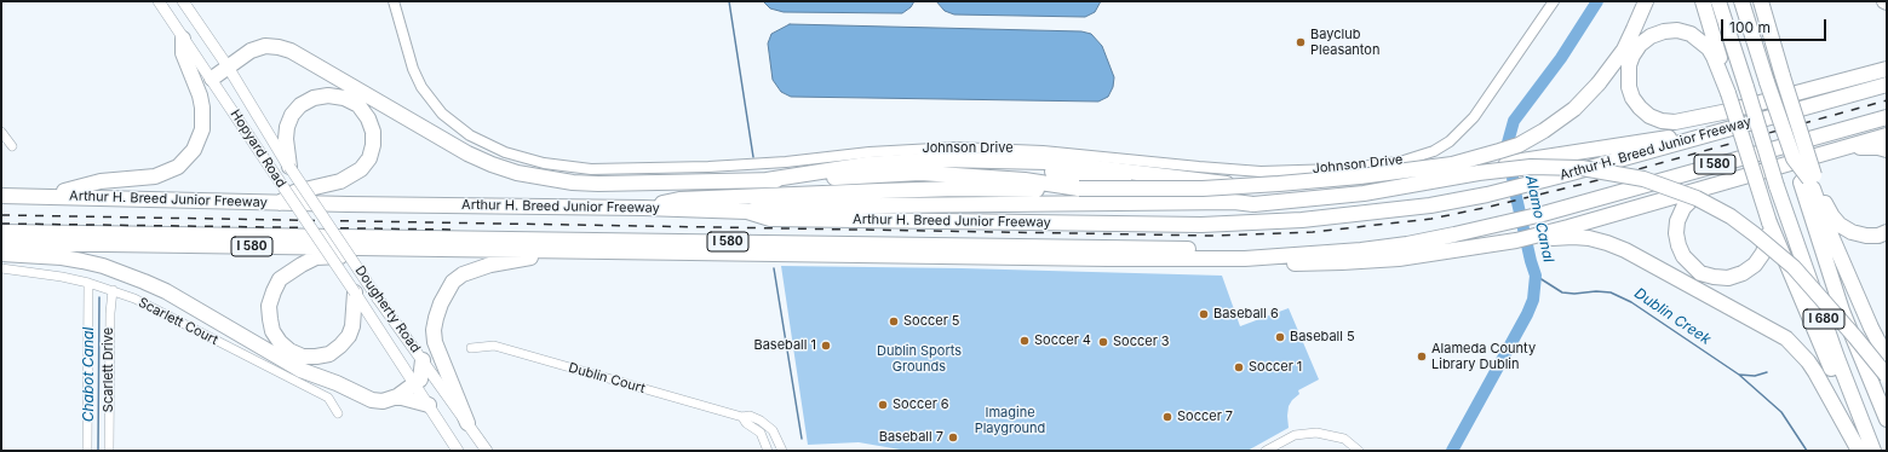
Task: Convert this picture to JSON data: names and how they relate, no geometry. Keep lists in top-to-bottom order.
{
  "streets": {
    "highway": ["Arthur H. Breed Junior Freeway", "I 580", "I 680"],
    "main road": ["Hopyard Road", "Dougherty Road"],
    "street": [
      "Johnson Drive",
      "Scarlett Court",
      "Scarlett Drive",
      "Dublin Court"
    ]
  },
  "crossings": [
    ["Hopyard Road", "Dougherty Road"],
    ["Scarlett Court", "Scarlett Drive"]
  ],
  "water": ["Alamo Canal", "Dublin Creek", "Chabot Canal"],
  "parks": ["Dublin Sports Grounds", "Imagine Playground"],
  "places": [
    "Bayclub Pleasanton",
    "Baseball 6",
    "Soccer 5",
    "Baseball 5",
    "Soccer 4",
    "Soccer 3",
    "Baseball 1",
    "Alameda County Library Dublin",
    "Soccer 1",
    "Soccer 6",
    "Soccer 7",
    "Baseball 7"
  ],
  "scale_bar": "100 m"
}
